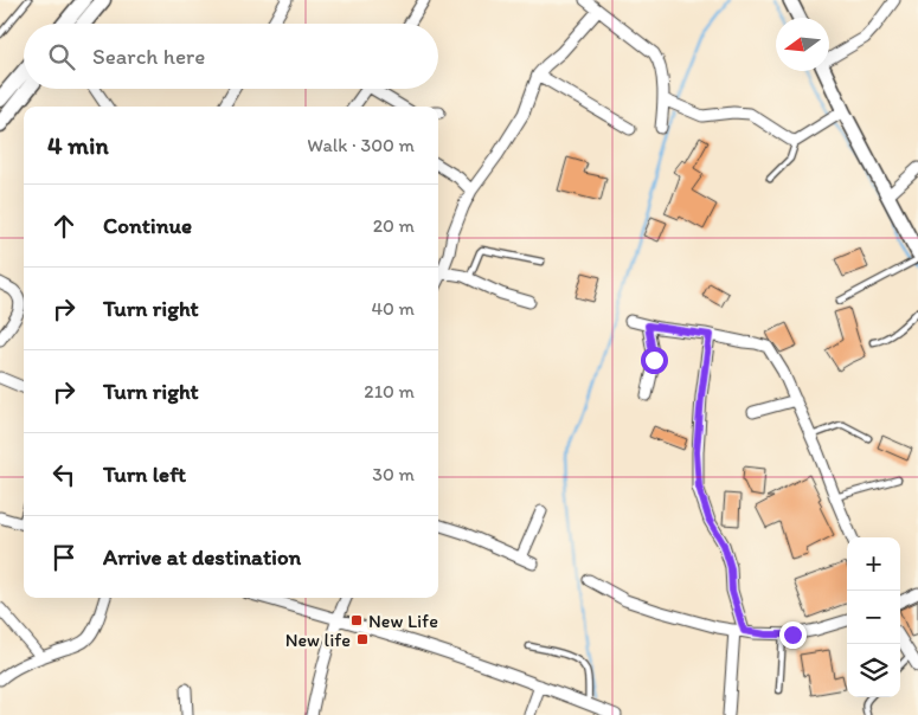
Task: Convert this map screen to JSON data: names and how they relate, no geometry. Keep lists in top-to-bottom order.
{
  "places": {
    "transit": ["New Life", "New life"]
  },
  "north": "left",
  "page": {
    "search": "Search here",
    "heading": ["4 min", "Walk · 300 m"],
    "list": [
      ["Continue", "20 m"],
      ["Turn right", "40 m"],
      ["Turn right", "210 m"],
      ["Turn left", "30 m"],
      "Arrive at destination"
    ],
    "map_buttons": ["+", "−"]
  }
}
